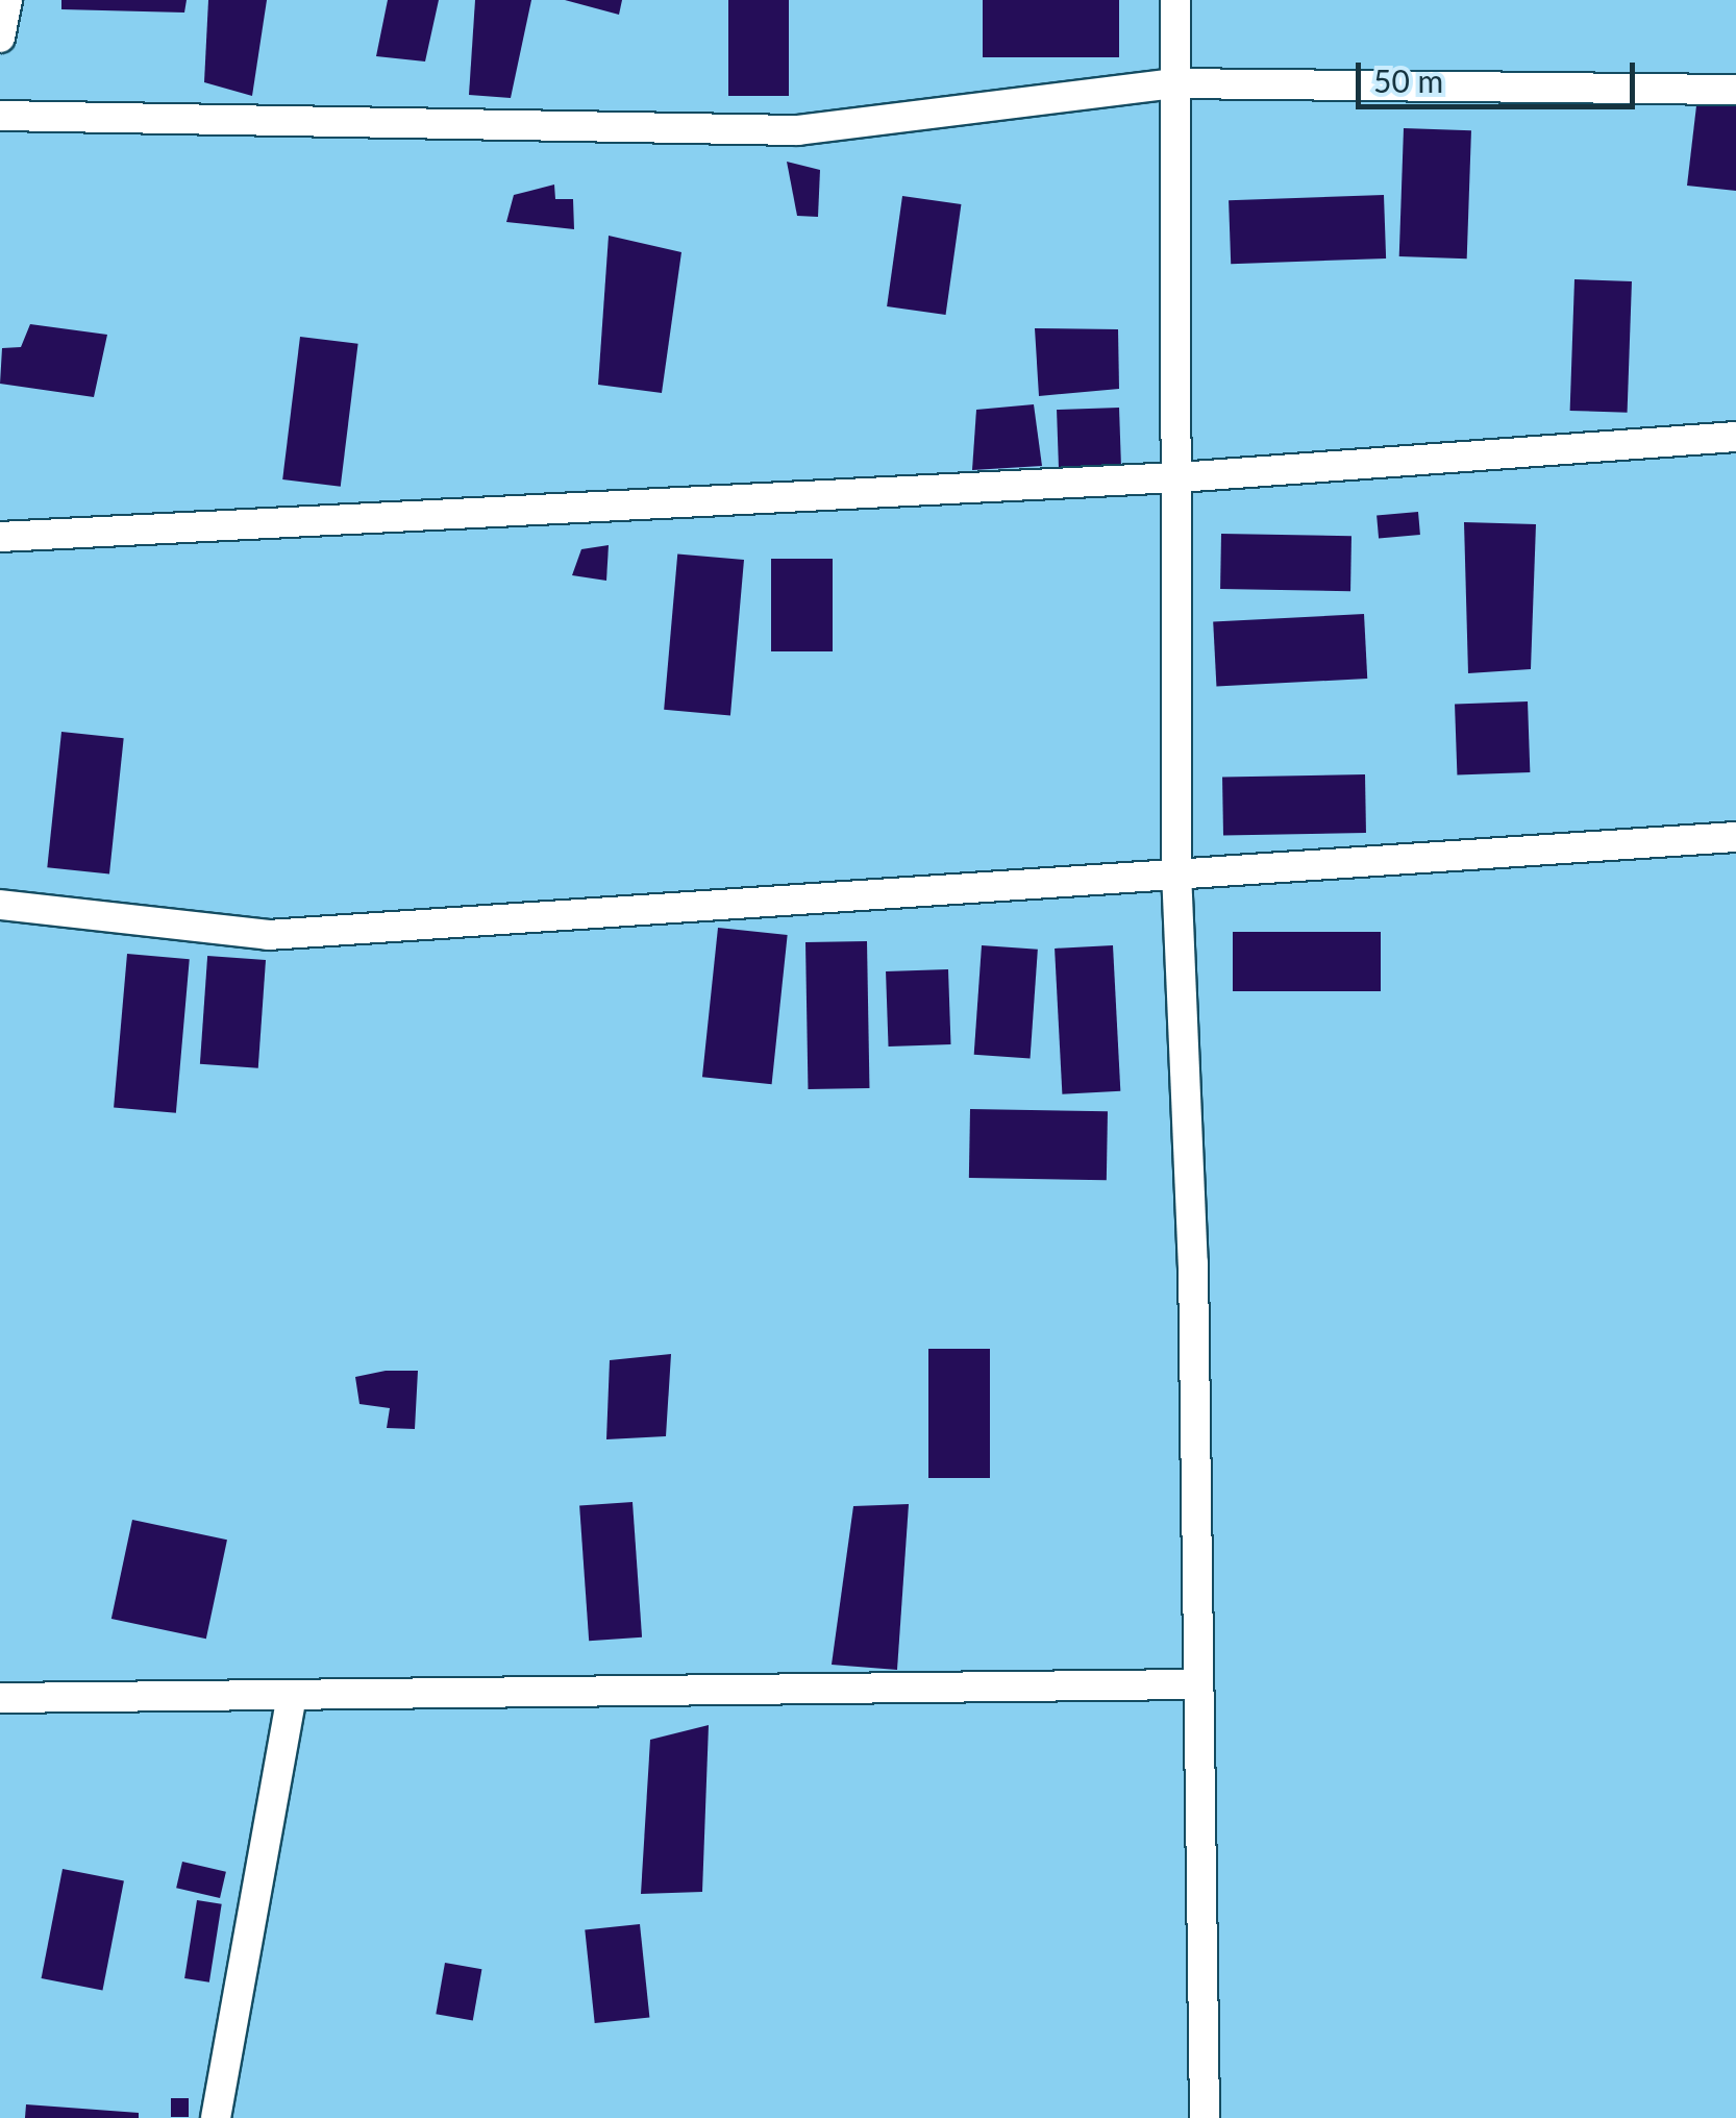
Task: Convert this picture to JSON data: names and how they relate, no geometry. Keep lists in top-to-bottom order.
{
  "scale_bar": "50 m"
}
